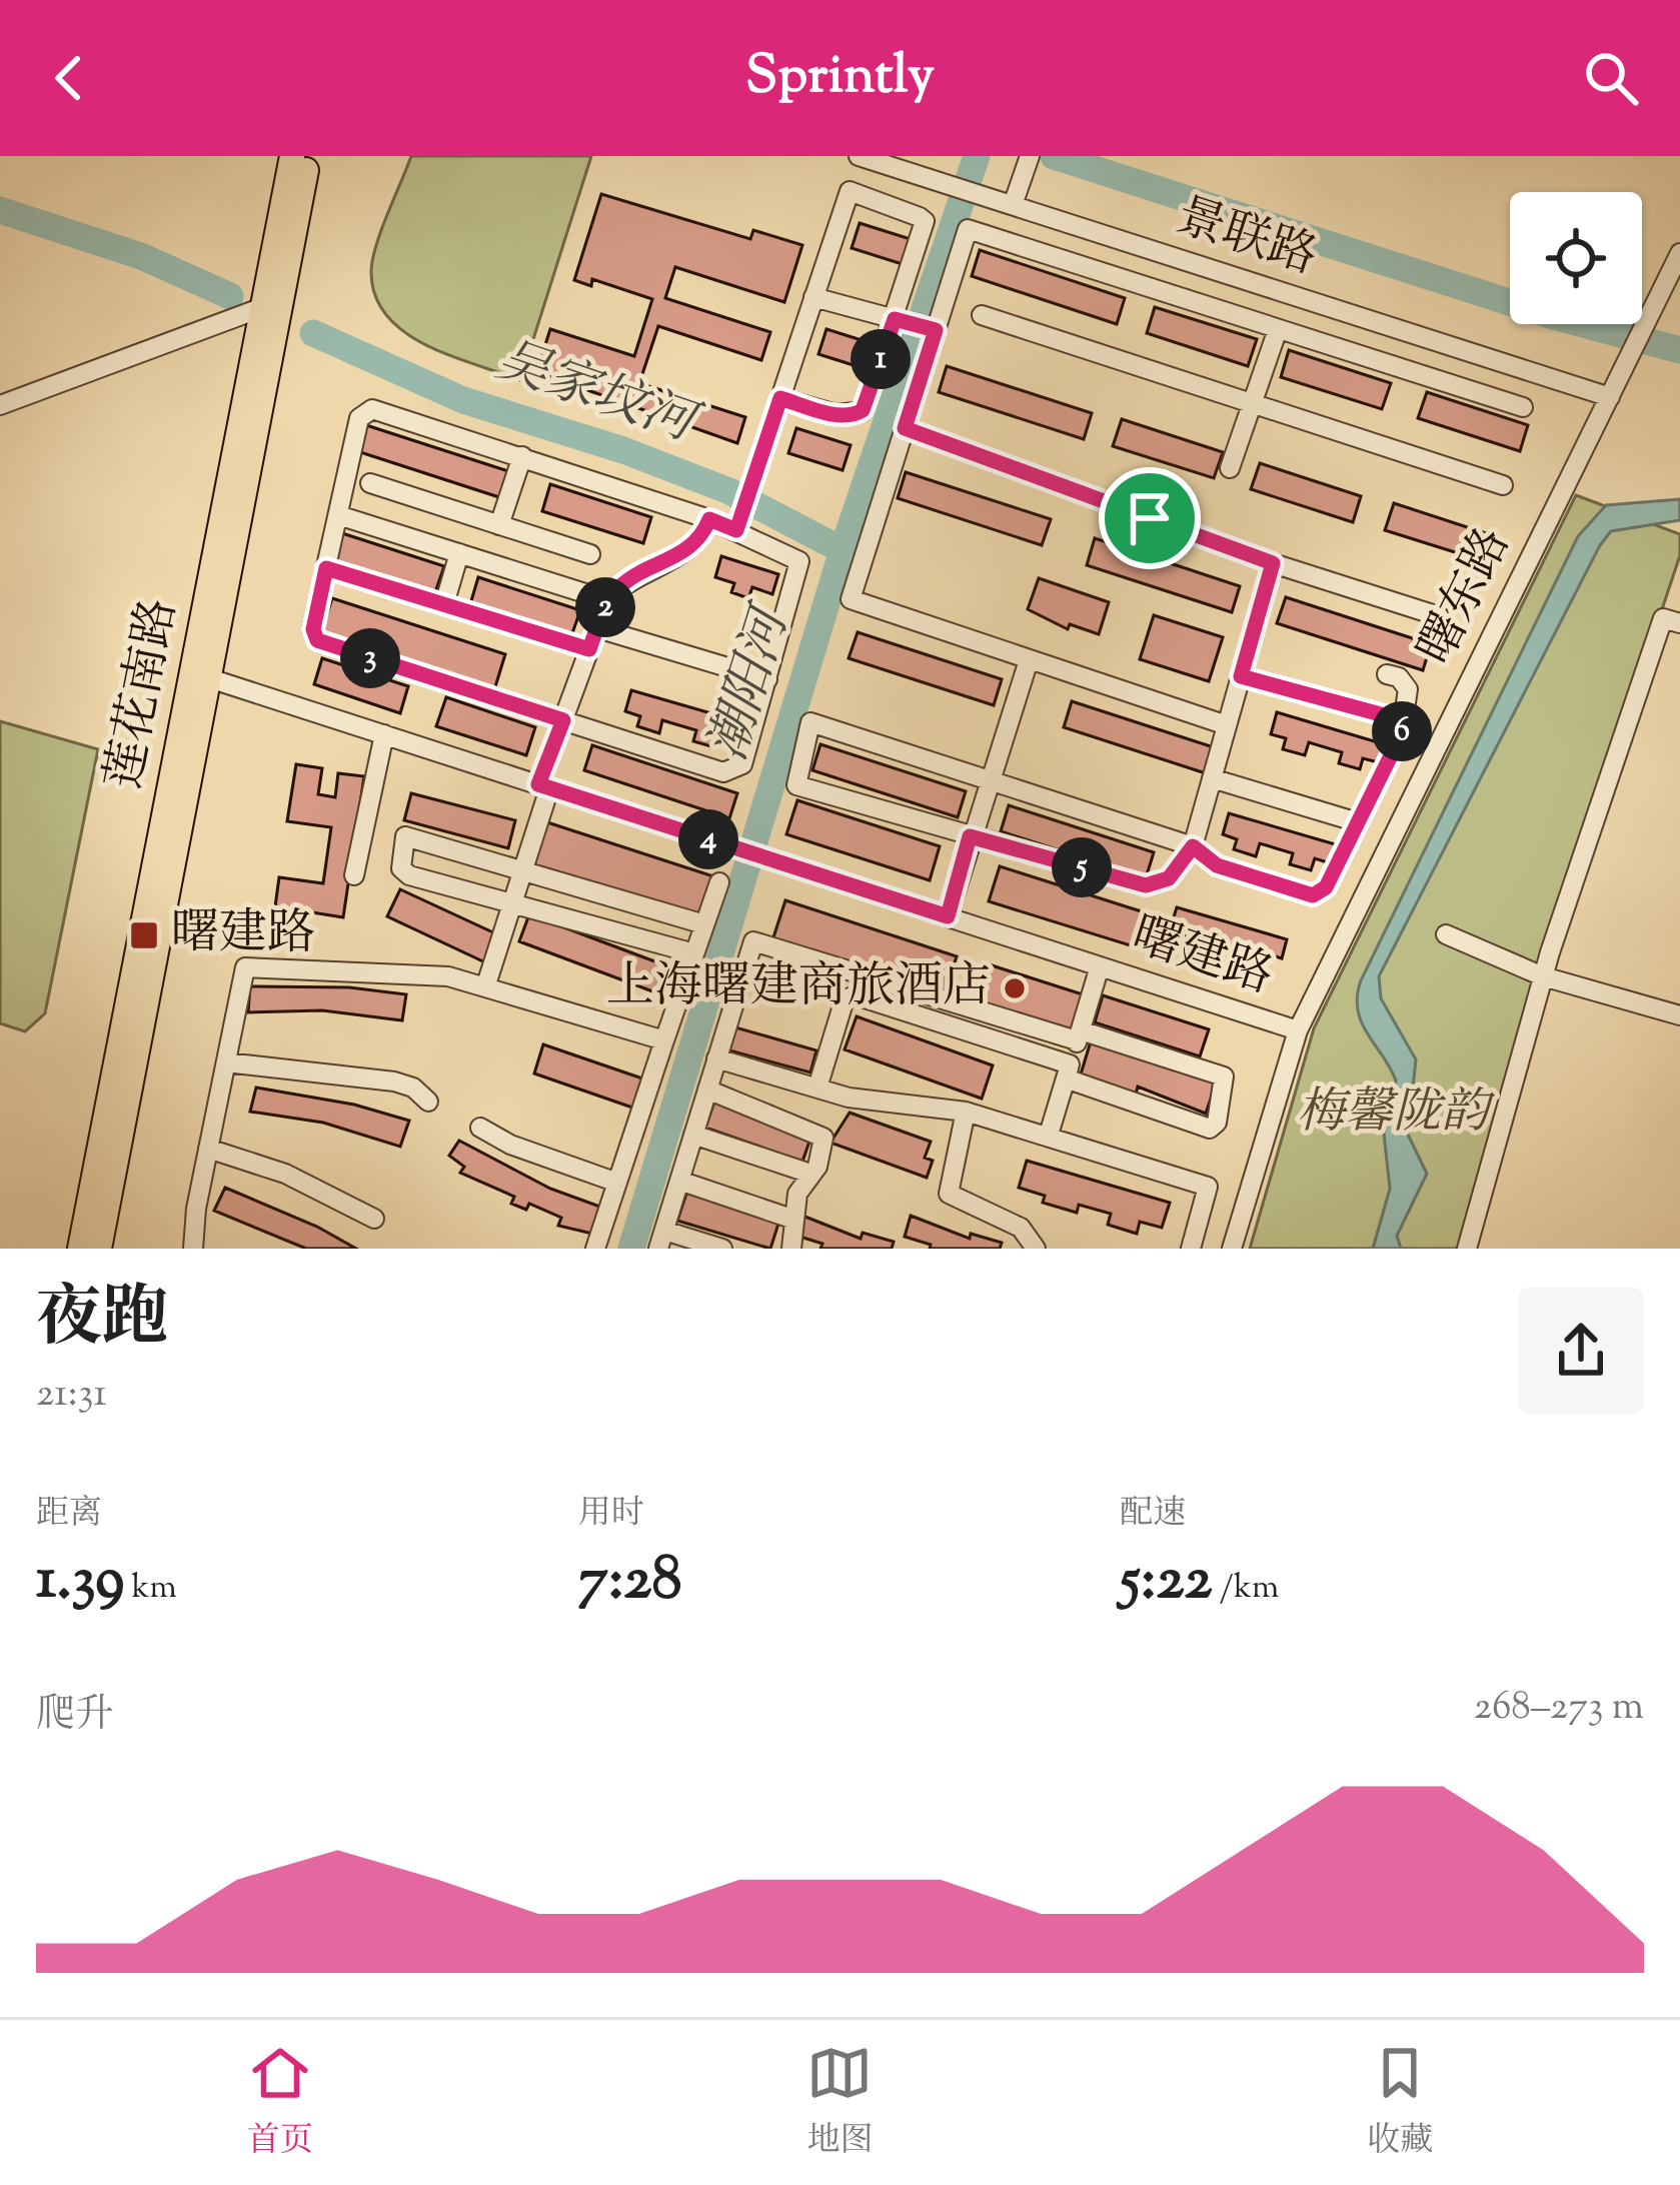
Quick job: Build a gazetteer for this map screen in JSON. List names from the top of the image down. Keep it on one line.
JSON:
{"streets":{"main road":["莲花南路"],"street":["景联路","曙东路","曙建路"]},"crossings":[["景联路","曙东路"],["曙东路","曙建路"],["莲花南路","曙建路"]],"water":["吴家坟河","潮阳河"],"parks":["梅馨陇韵"],"places":{"transit":["曙建路"],"other":["上海曙建商旅酒店"]},"page":{"header":"Sprintly","pins":["1","2","3","6","4","5"],"heading":["夜跑","21:31"],"stats":[["距离","1.39 km"],["用时","7:28"],["配速","5:22 /km"]],"chart":["爬升","268–273 m"],"tabs":["首页","地图","收藏"]}}
